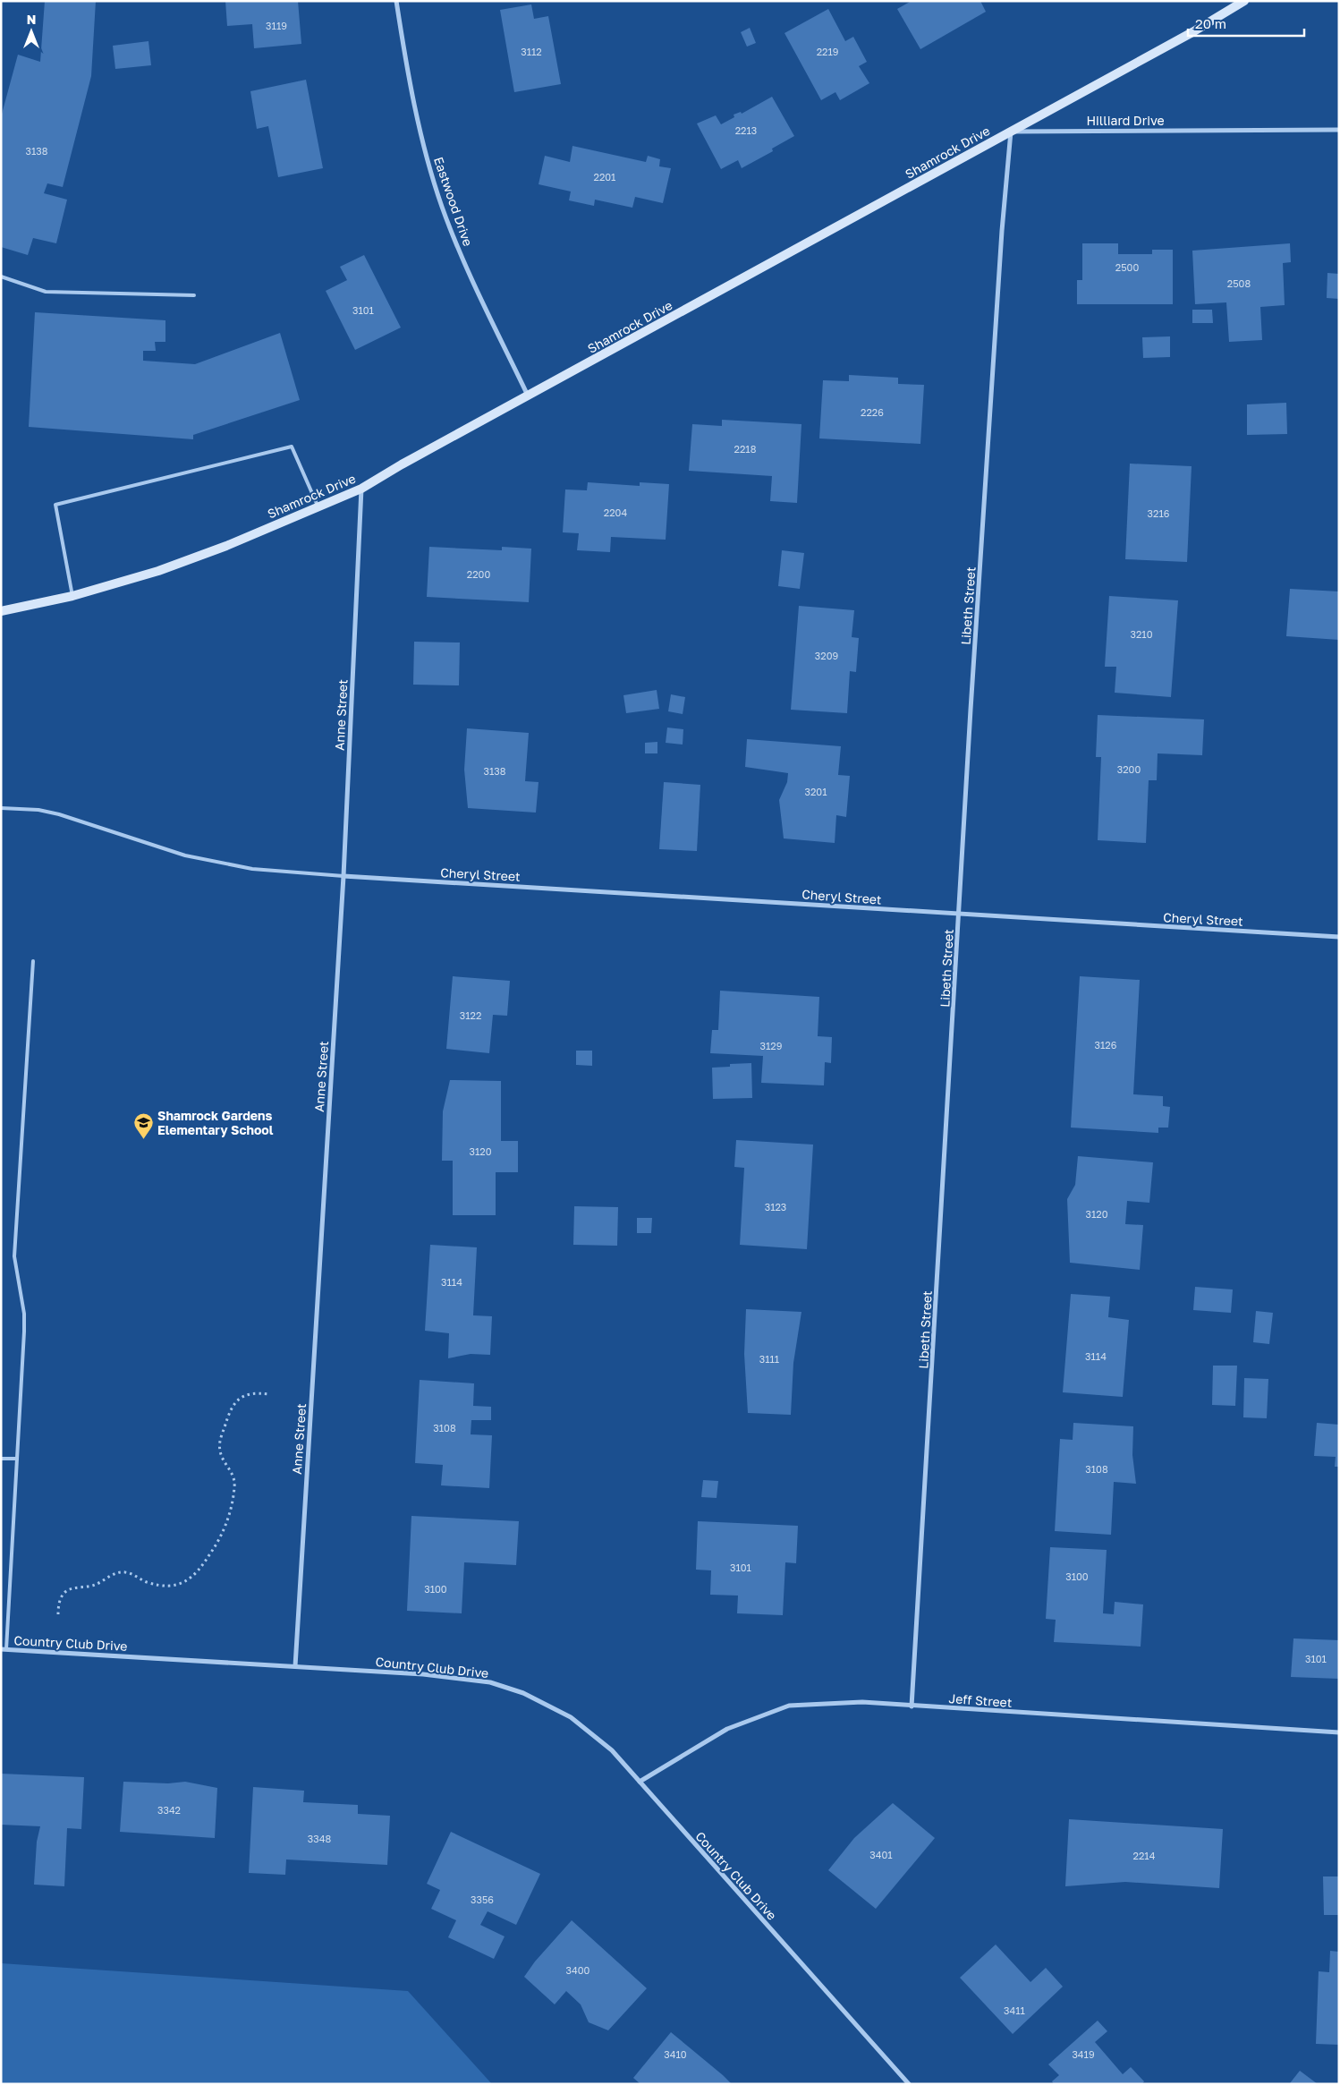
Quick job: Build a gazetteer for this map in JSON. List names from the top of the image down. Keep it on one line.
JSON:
{"streets":{"street":["Hilliard Drive","Shamrock Drive","Eastwood Drive","Libeth Street","Anne Street","Cheryl Street","Country Club Drive","Jeff Street"]},"crossings":[["Hilliard Drive","Shamrock Drive"],["Hilliard Drive","Libeth Street"],["Shamrock Drive","Eastwood Drive"],["Shamrock Drive","Libeth Street"],["Shamrock Drive","Anne Street"],["Libeth Street","Cheryl Street"],["Libeth Street","Jeff Street"],["Anne Street","Cheryl Street"],["Anne Street","Country Club Drive"],["Country Club Drive","Jeff Street"]],"places":{"school or university":["Shamrock Gardens Elementary School"]},"house_numbers":["3119","3112","2219","2213","3138","2201","2500","2508","3101","2226","2218","2204","3216","2200","3210","3209","3200","3138","3201","3122","3126","3129","3120","3123","3120","3114","3114","3111","3108","3108","3101","3100","3100","3101","3342","3348","3401","2214","3356","3400","3411","3410","3419"],"scale_bar":"20 m","north":"top"}
